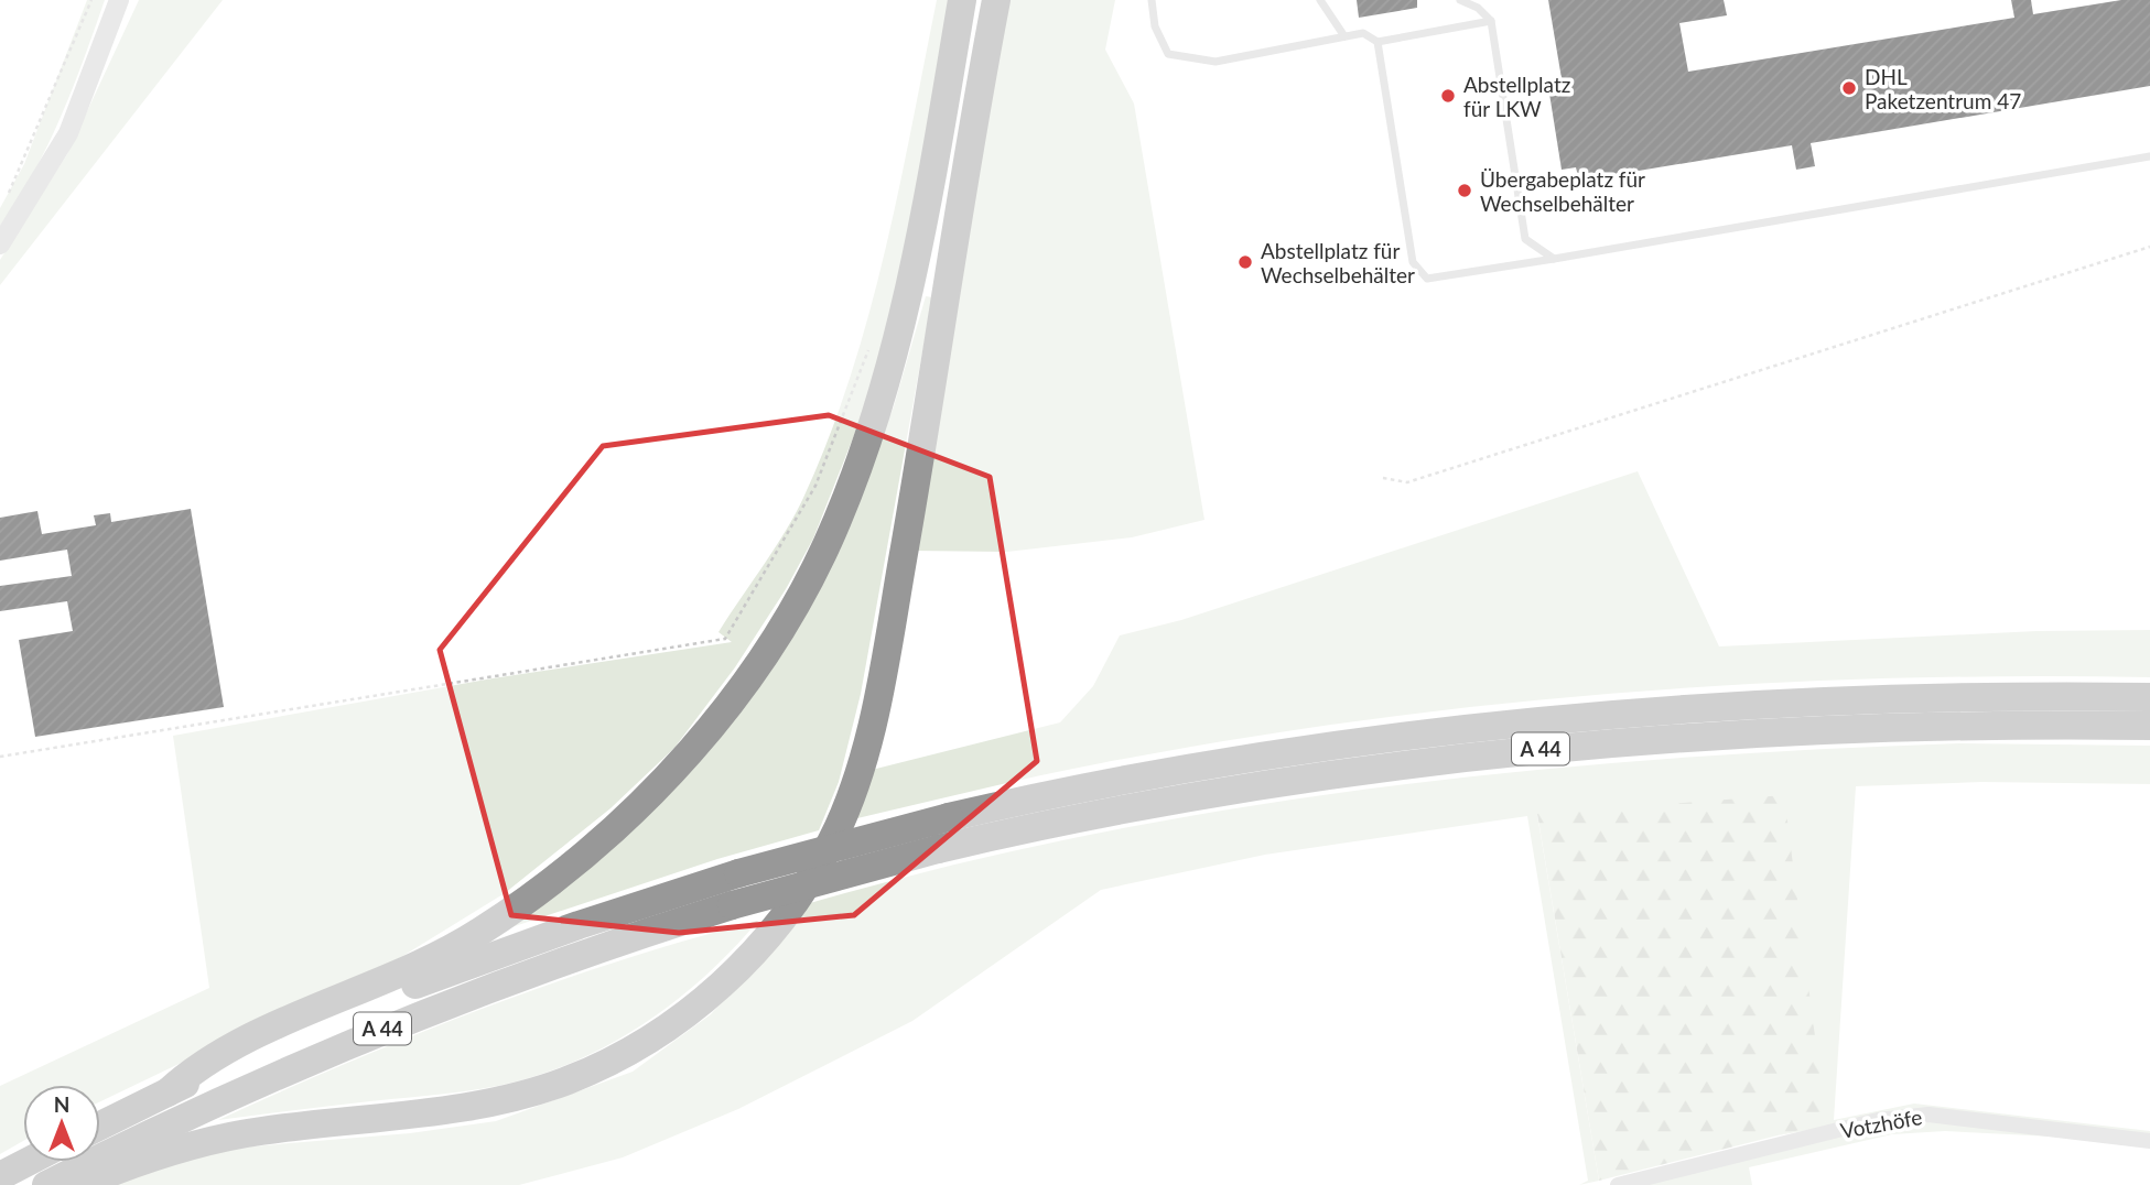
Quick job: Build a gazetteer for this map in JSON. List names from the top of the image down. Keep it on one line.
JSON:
{"streets":{"highway":["A 44"],"street":["Votzhöfe"]},"places":["DHL Paketzentrum 47","Abstellplatz für LKW","Übergabeplatz für Wechselbehälter","Abstellplatz für Wechselbehälter"],"north":"top"}
